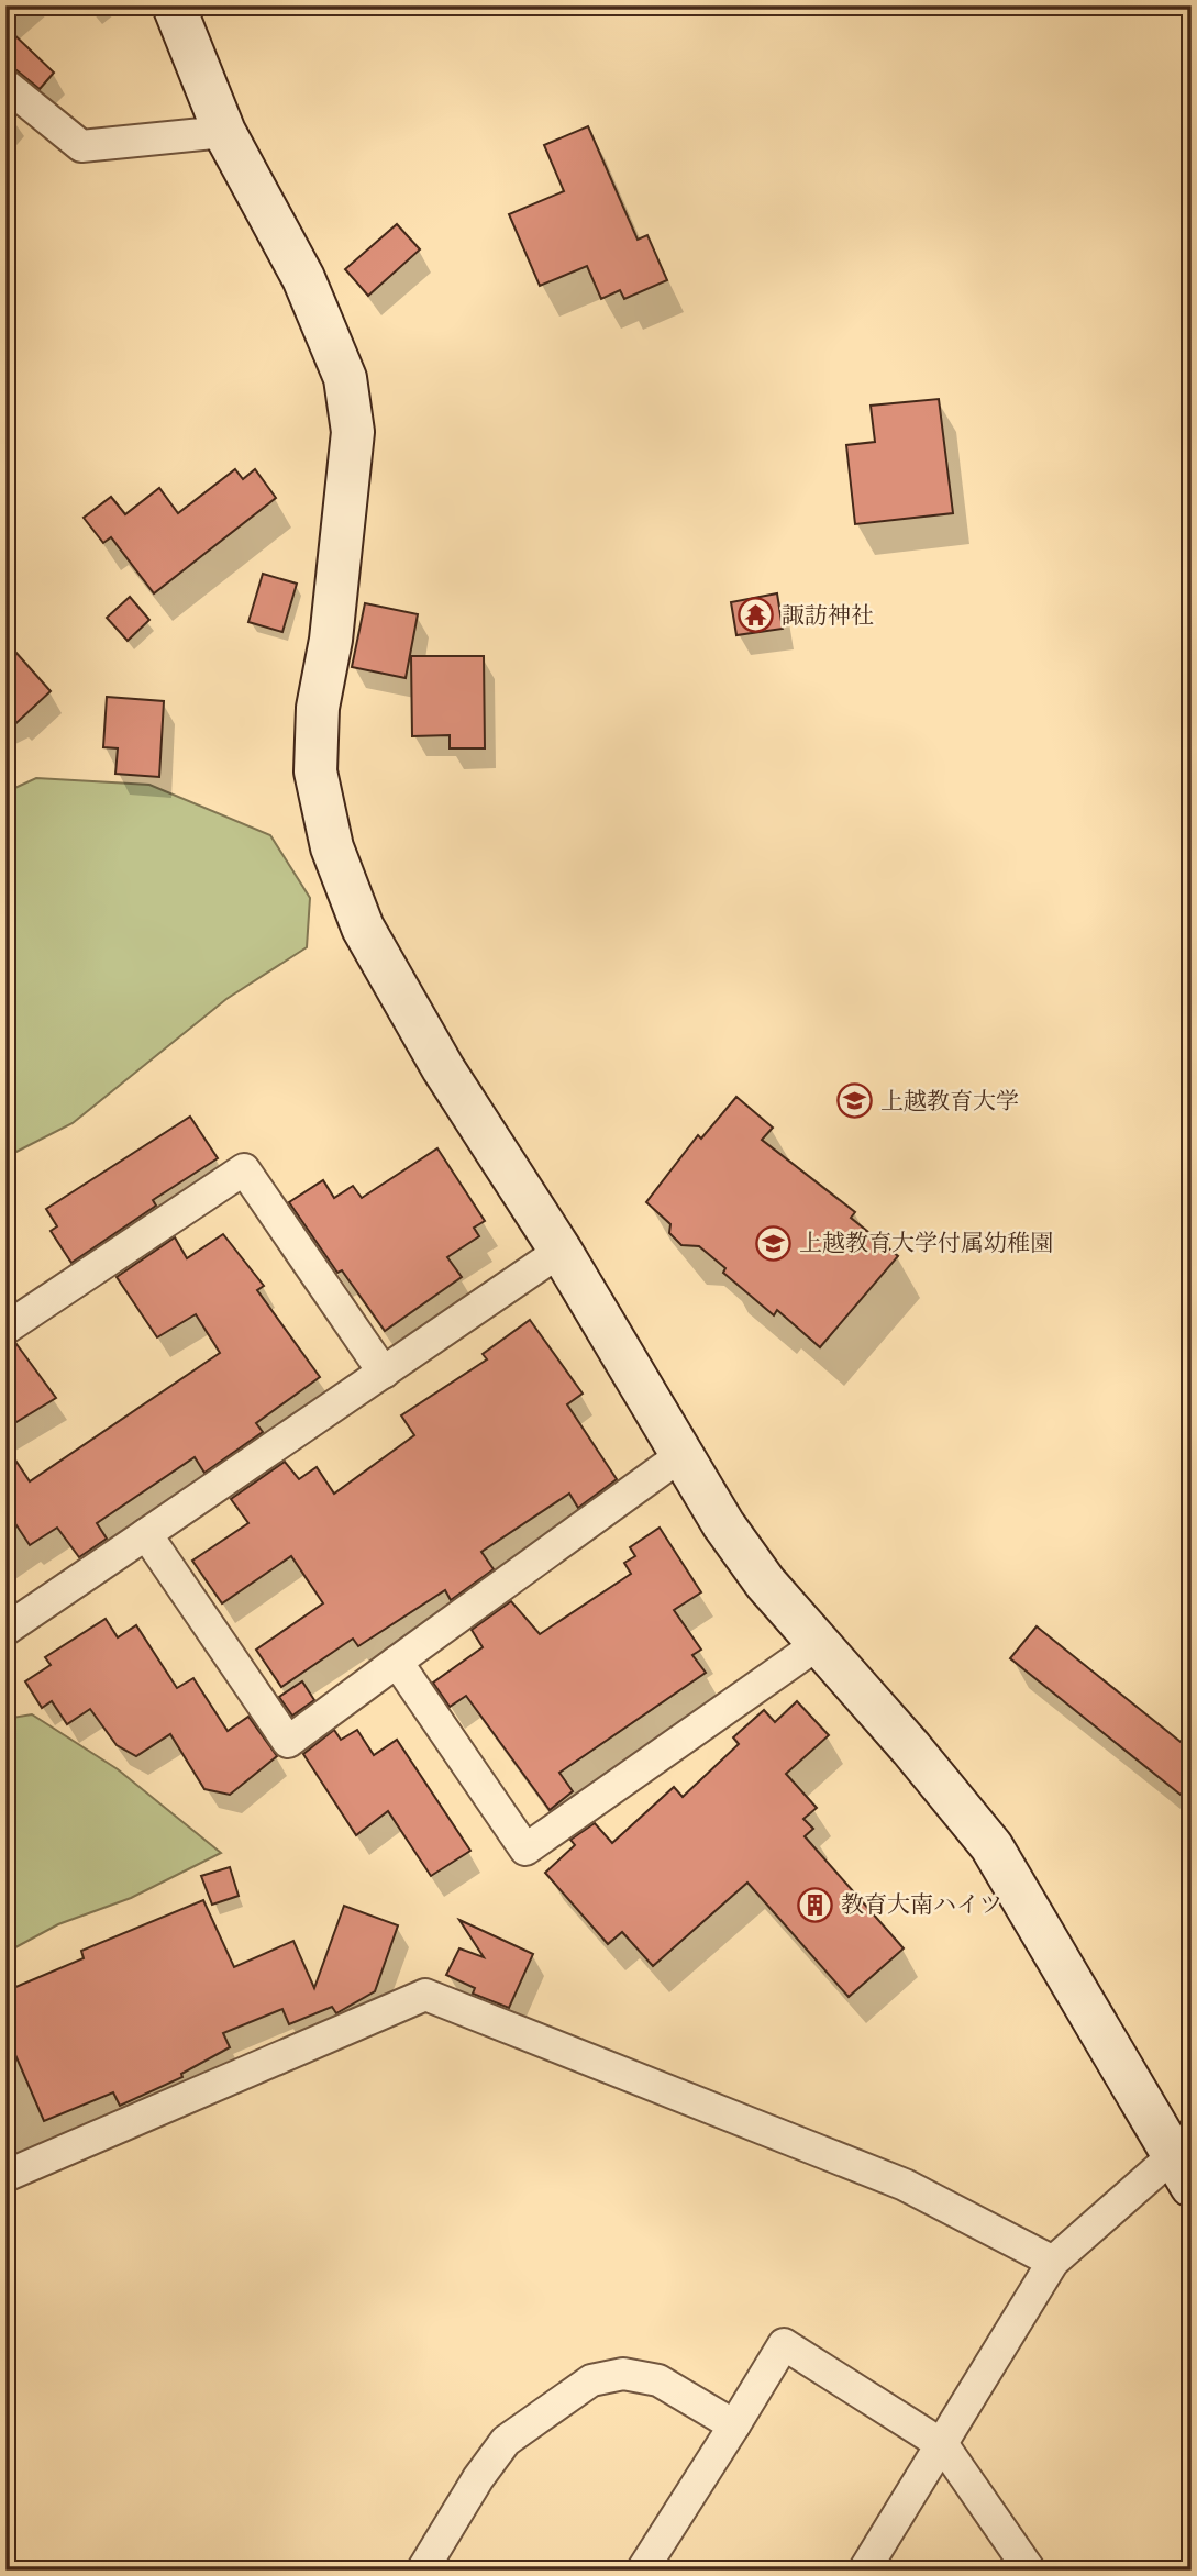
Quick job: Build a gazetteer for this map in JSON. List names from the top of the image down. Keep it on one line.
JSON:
{"places":{"temple":["諏訪神社"],"school or university":["上越教育大学","上越教育大学付属幼稚園"],"building":["教育大南ハイツ"]}}
